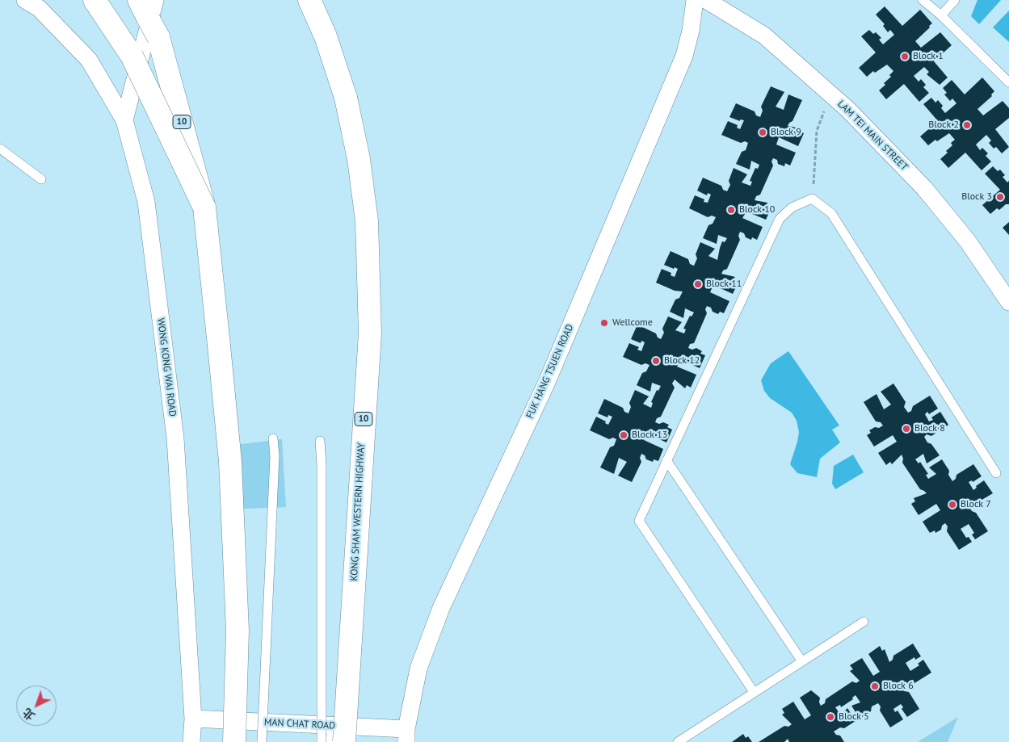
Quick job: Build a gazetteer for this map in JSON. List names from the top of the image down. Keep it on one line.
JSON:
{"streets":{"highway":["10","KONG SHAM WESTERN HIGHWAY"],"street":["LAM TEI MAIN STREET","WONG KONG WAI ROAD","FUK HANG TSUEN ROAD","MAN CHAT ROAD"]},"crossings":[["WONG KONG WAI ROAD","MAN CHAT ROAD"],["FUK HANG TSUEN ROAD","MAN CHAT ROAD"],["KONG SHAM WESTERN HIGHWAY","MAN CHAT ROAD"]],"places":["Block 1","Block 2","Block 9","Block 3","Block 10","Block 11","Wellcome","Block 12","Block 8","Block 13","Block 7","Block 6","Block 5"],"north":"bottom left"}
